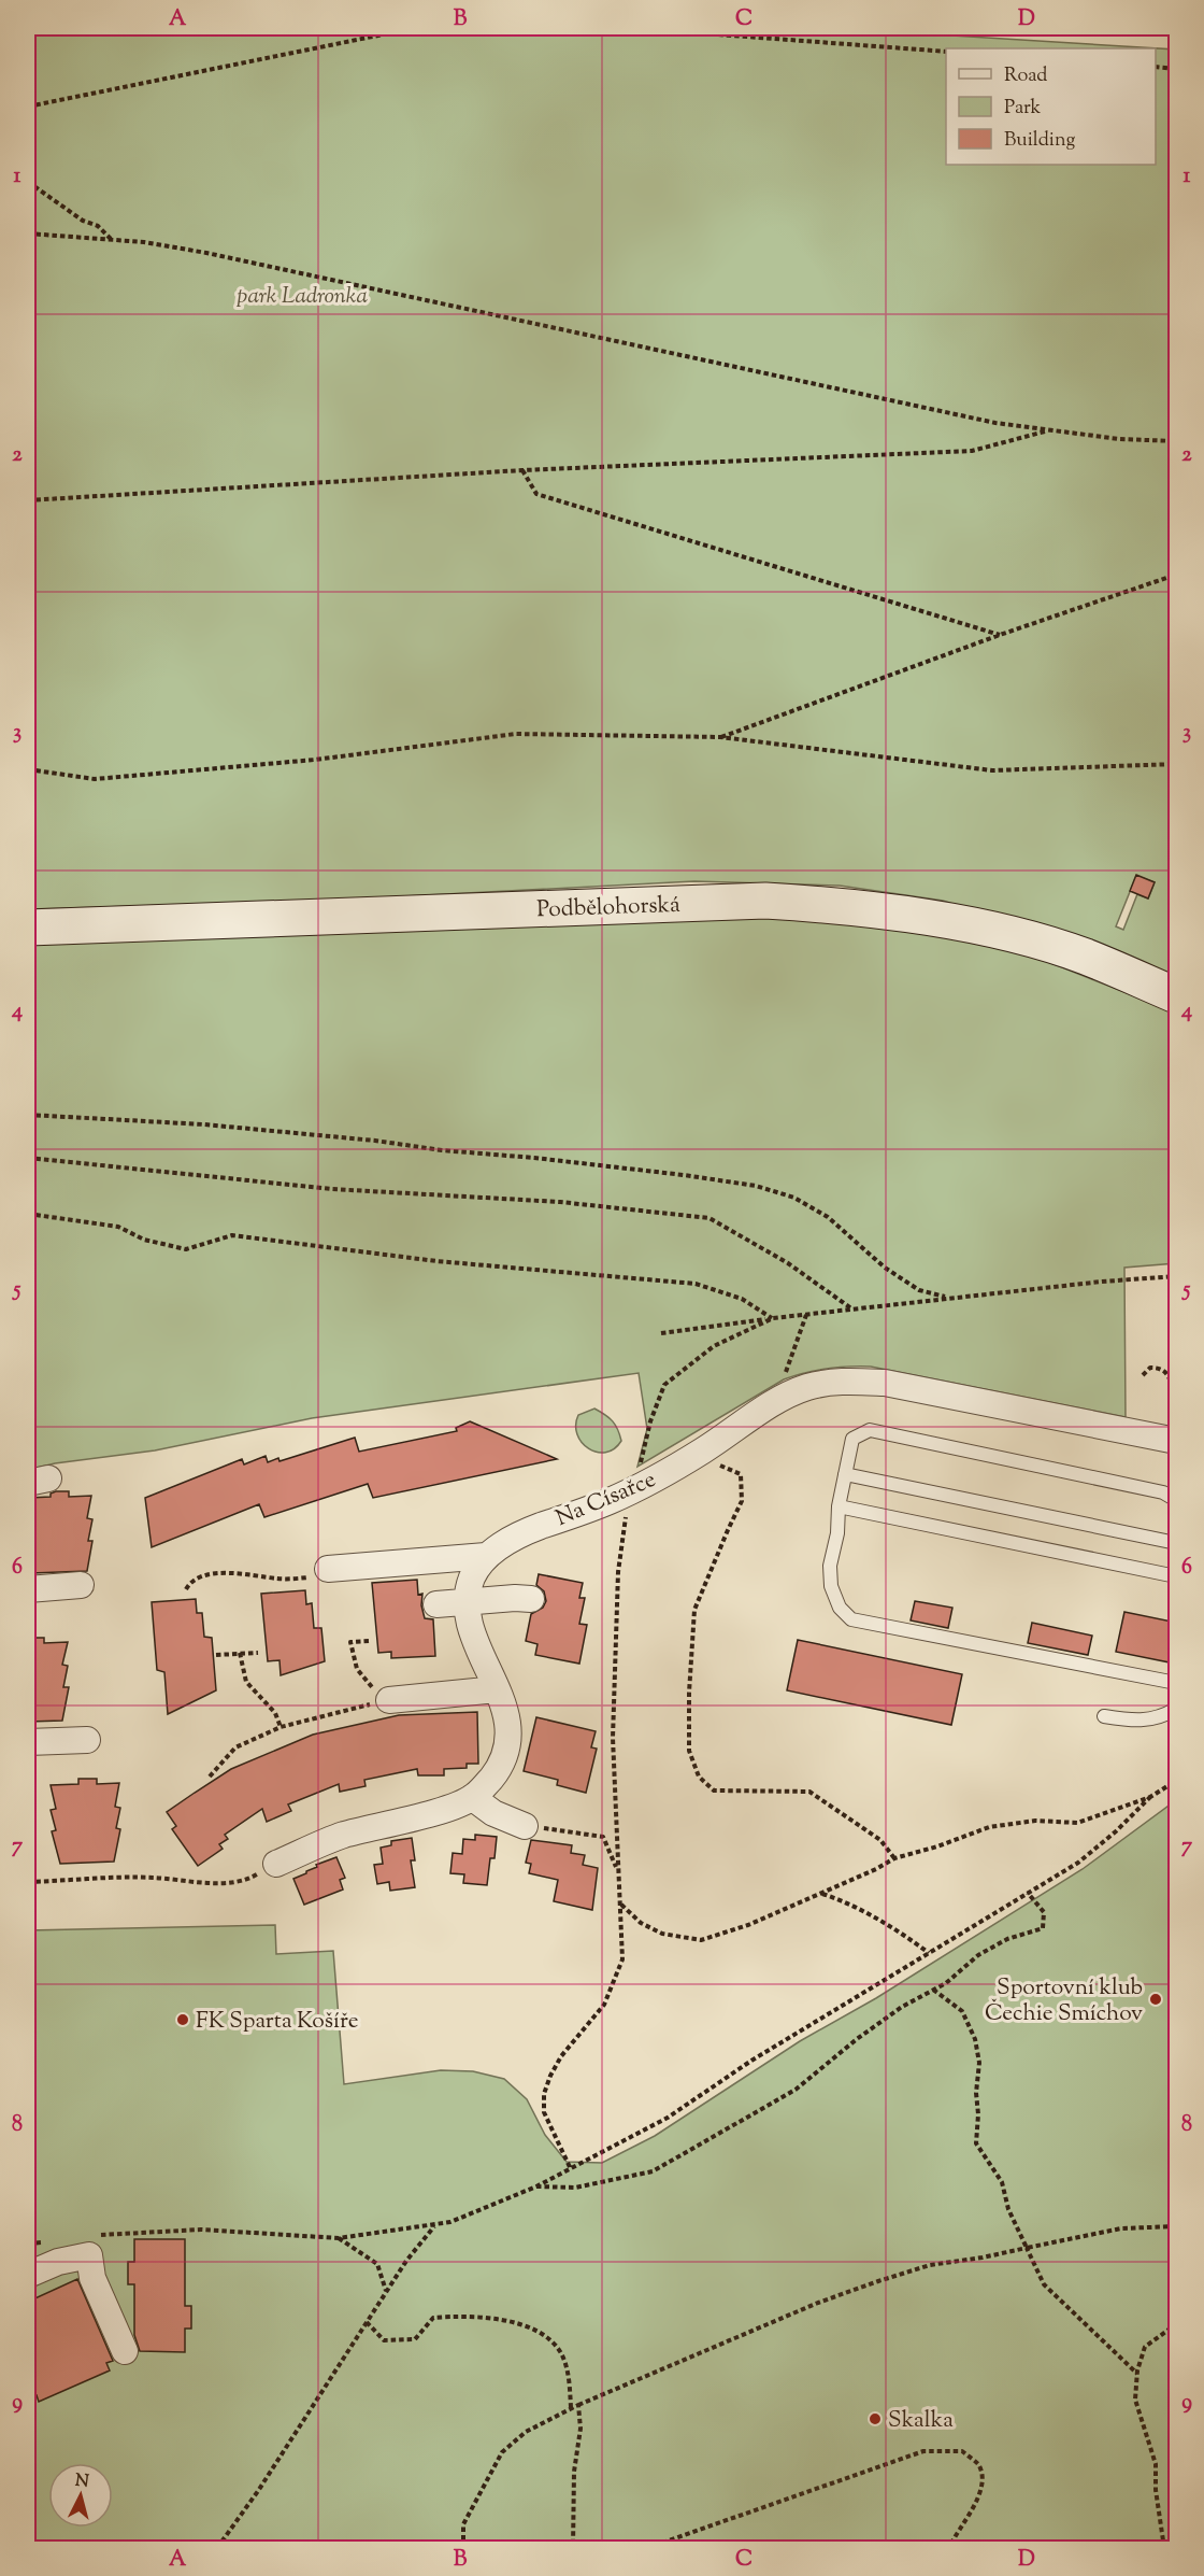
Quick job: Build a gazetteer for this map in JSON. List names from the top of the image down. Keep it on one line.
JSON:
{"streets":{"street":["Podbělohorská","Na Císařce"]},"parks":["park Ladronka"],"places":["Sportovní klub Čechie Smíchov","FK Sparta Košíře","Skalka"],"legend":["Road","Park","Building"],"north":"top","grid":{"columns":["A","B","C","D"],"rows":["1","2","3","4","5","6","7","8","9"]}}
